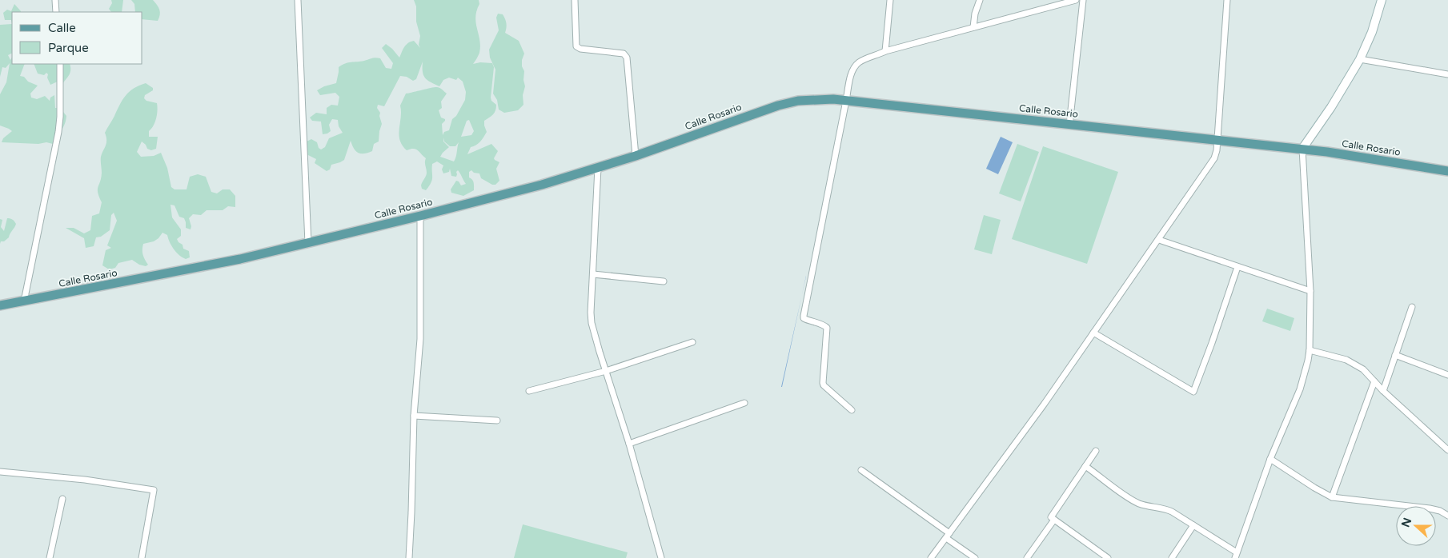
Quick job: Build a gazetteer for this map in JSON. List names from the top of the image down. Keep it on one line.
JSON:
{"streets":{"main road":["Calle Rosario"]},"legend":["Calle","Parque"],"north":"left"}
